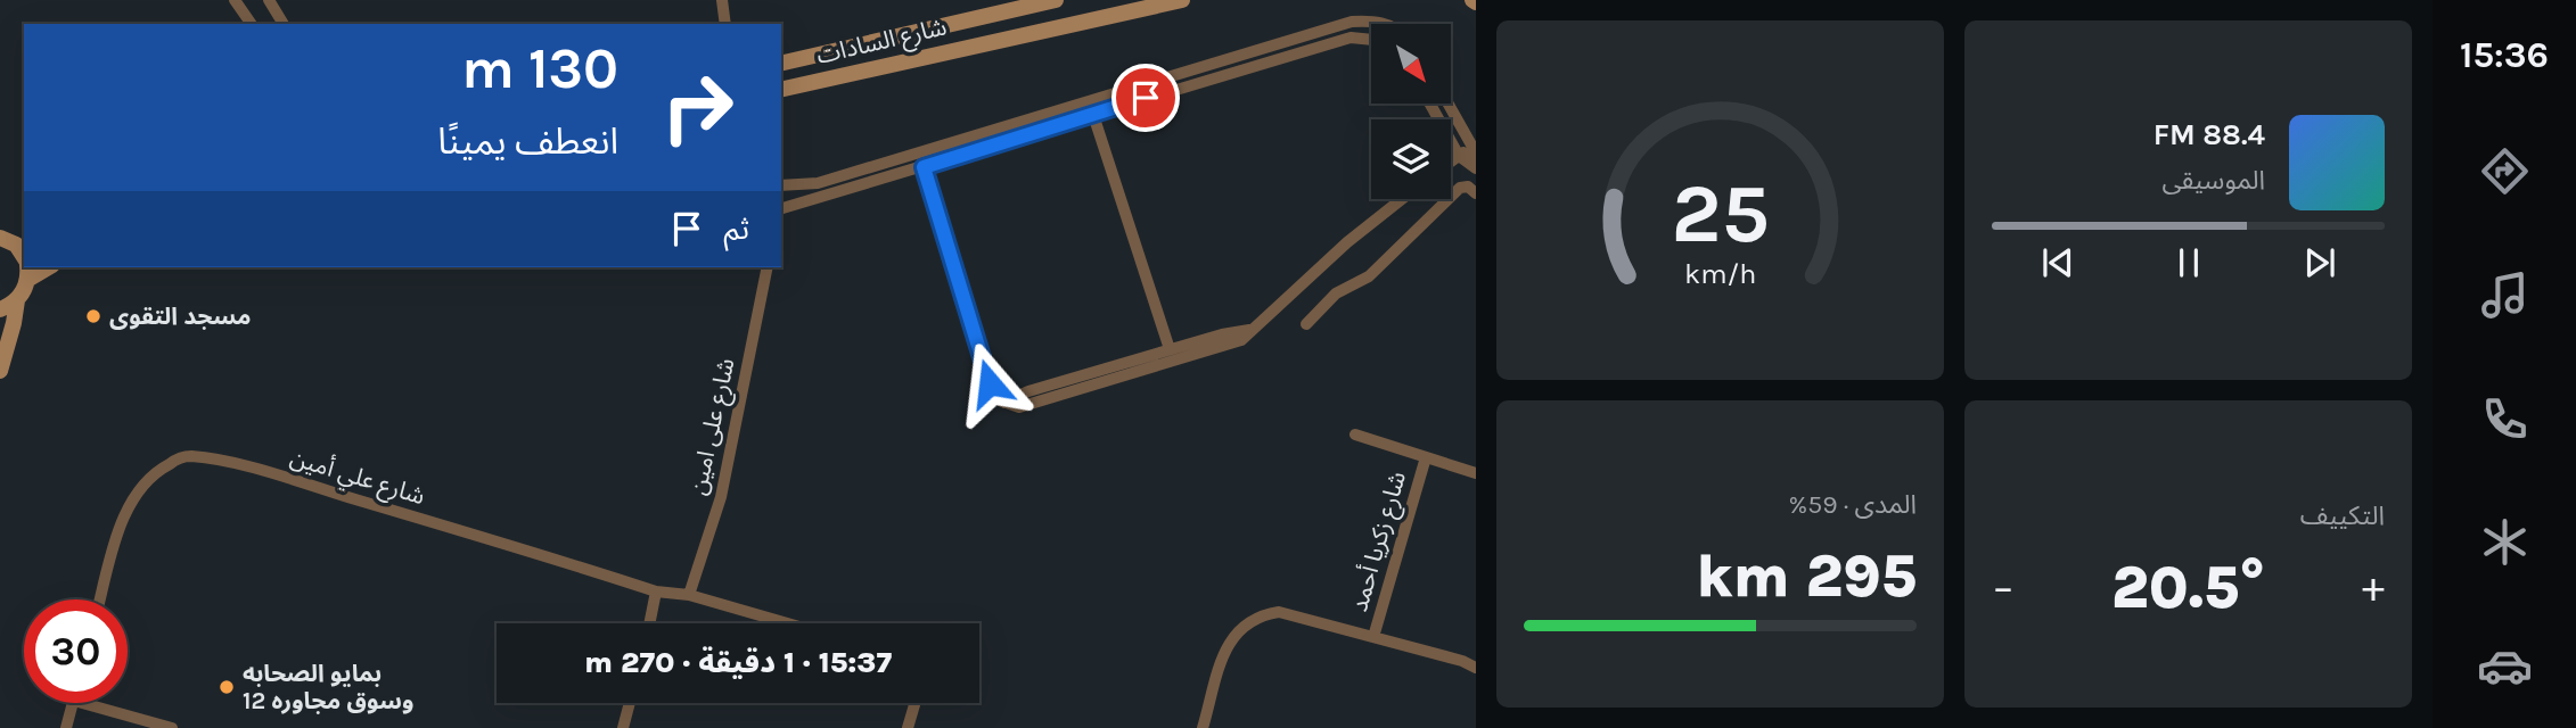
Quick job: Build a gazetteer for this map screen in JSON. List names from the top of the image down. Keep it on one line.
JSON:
{"streets":{"main road":["شارع السادات"],"street":["شارع على امين","شارع علي أمين","شارع زكريا أحمد"]},"crossings":[["شارع على امين","شارع علي أمين"]],"places":["مسجد التقوى","بمايو الصحابه وسوق مجاوره 12"],"north":"bottom right","page":{"tabs":"15:36","turn":["130 m","انعطف يمينًا"],"song":["88.4 FM","الموسيقى"],"then":"ثم","tile":["التكييف",["المدى · 59%","295 km"]],"heat":["−","20.5°","+"],"limit":"30","trip":"15:37 · 1 دقيقة · 270 m","gauge":["25","km/h"]}}
